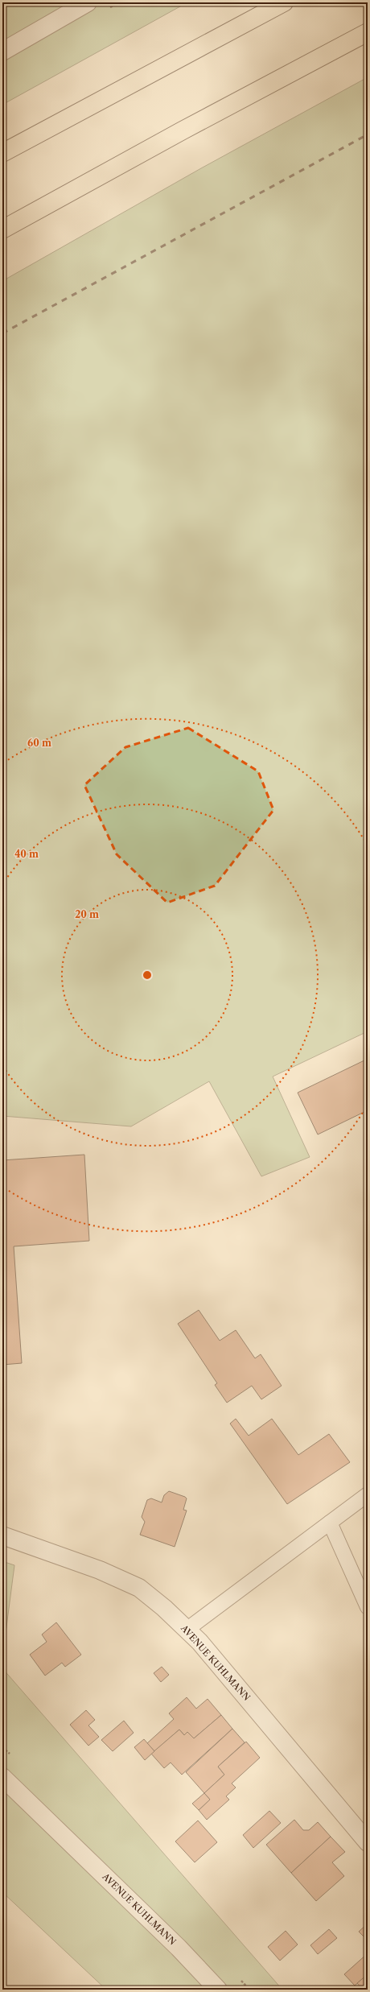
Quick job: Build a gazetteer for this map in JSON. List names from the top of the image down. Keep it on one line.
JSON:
{"streets":{"street":["AVENUE KUHLMANN"]},"rings":["60 m","40 m","20 m"]}
